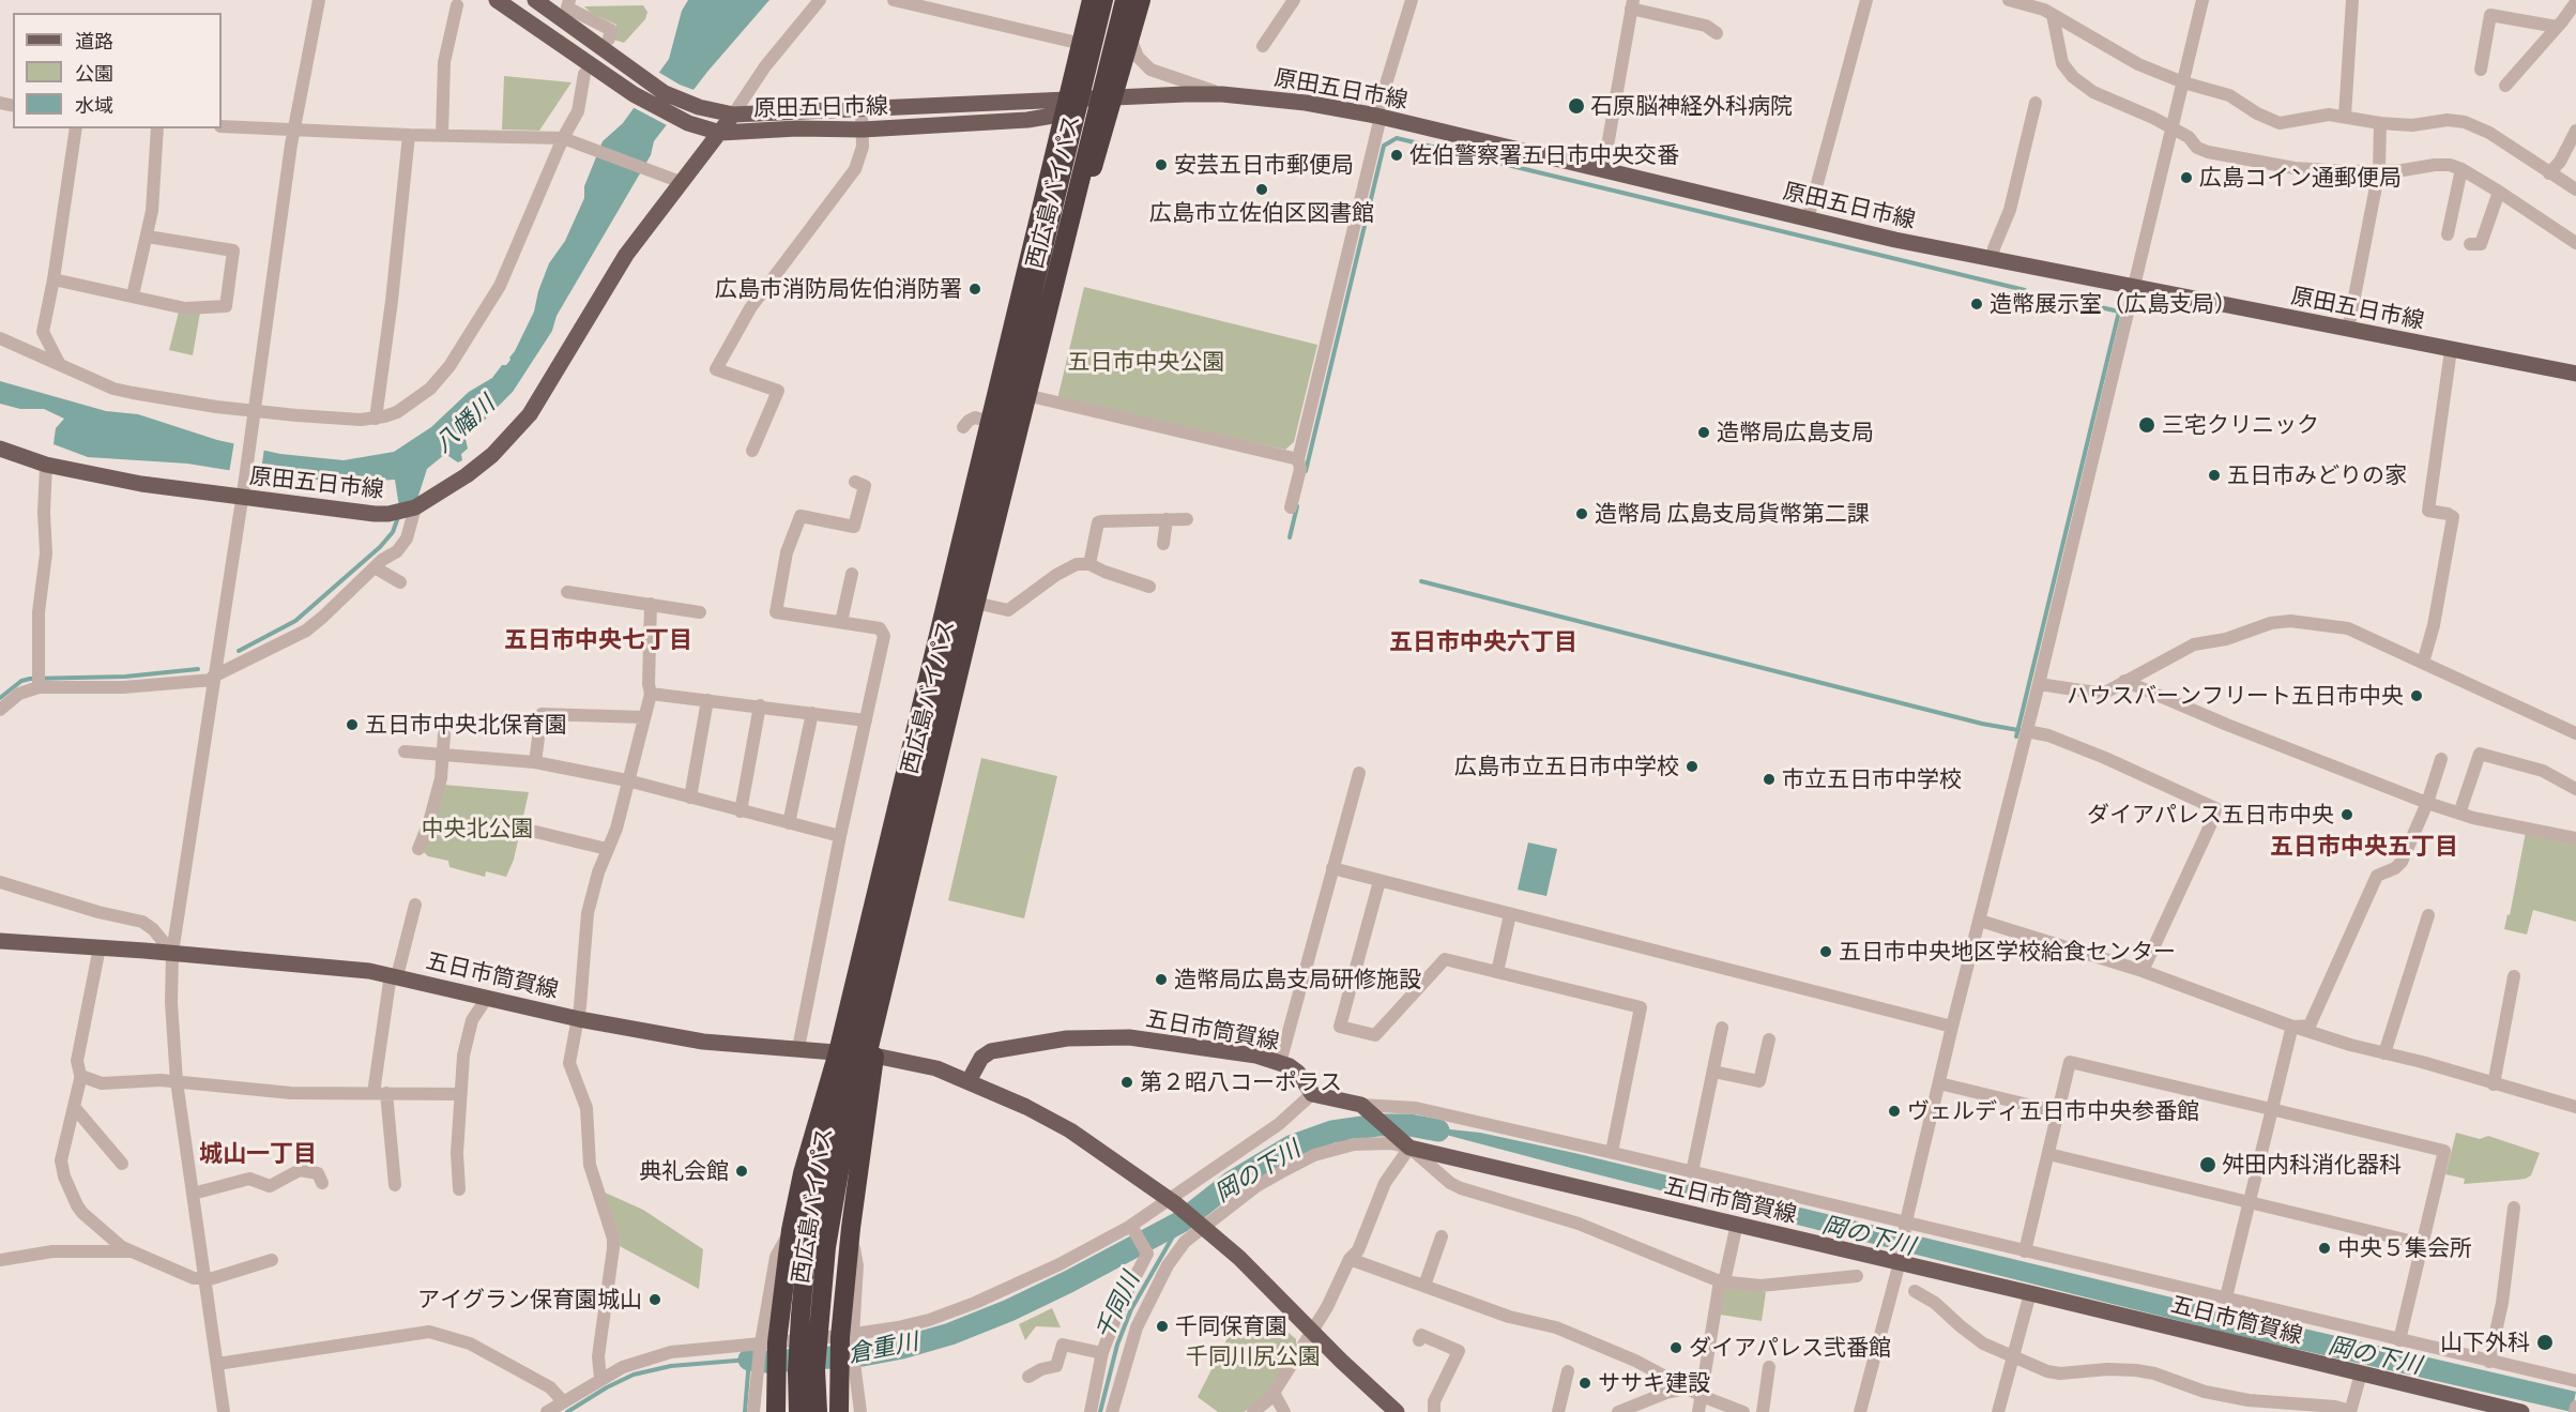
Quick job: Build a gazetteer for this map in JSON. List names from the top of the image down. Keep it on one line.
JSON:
{"streets":{"highway":["西広島バイパス"],"main road":["原田五日市線","五日市筒賀線"]},"crossings":[["原田五日市線","西広島バイパス"],["西広島バイパス","五日市筒賀線"]],"districts":["五日市中央七丁目","五日市中央六丁目","五日市中央五丁目","城山一丁目"],"water":["八幡川","岡の下川","千同川","倉重川"],"parks":["五日市中央公園","中央北公園","千同川尻公園"],"places":["石原脳神経外科病院","佐伯警察署五日市中央交番","安芸五日市郵便局","広島コイン通郵便局","広島市立佐伯区図書館","広島市消防局佐伯消防署","造幣展示室（広島支局）","三宅クリニック","造幣局広島支局","五日市みどりの家","造幣局 広島支局貨幣第二課","ハウスバーンフリート五日市中央","五日市中央北保育園","広島市立五日市中学校","市立五日市中学校","ダイアパレス五日市中央","五日市中央地区学校給食センター","造幣局広島支局研修施設","第２昭八コーポラス","ヴェルディ五日市中央参番館","舛田内科消化器科","典礼会館","中央５集会所","アイグラン保育園城山","千同保育園","山下外科","ダイアパレス弐番館","ササキ建設"],"legend":["道路","公園","水域"]}
